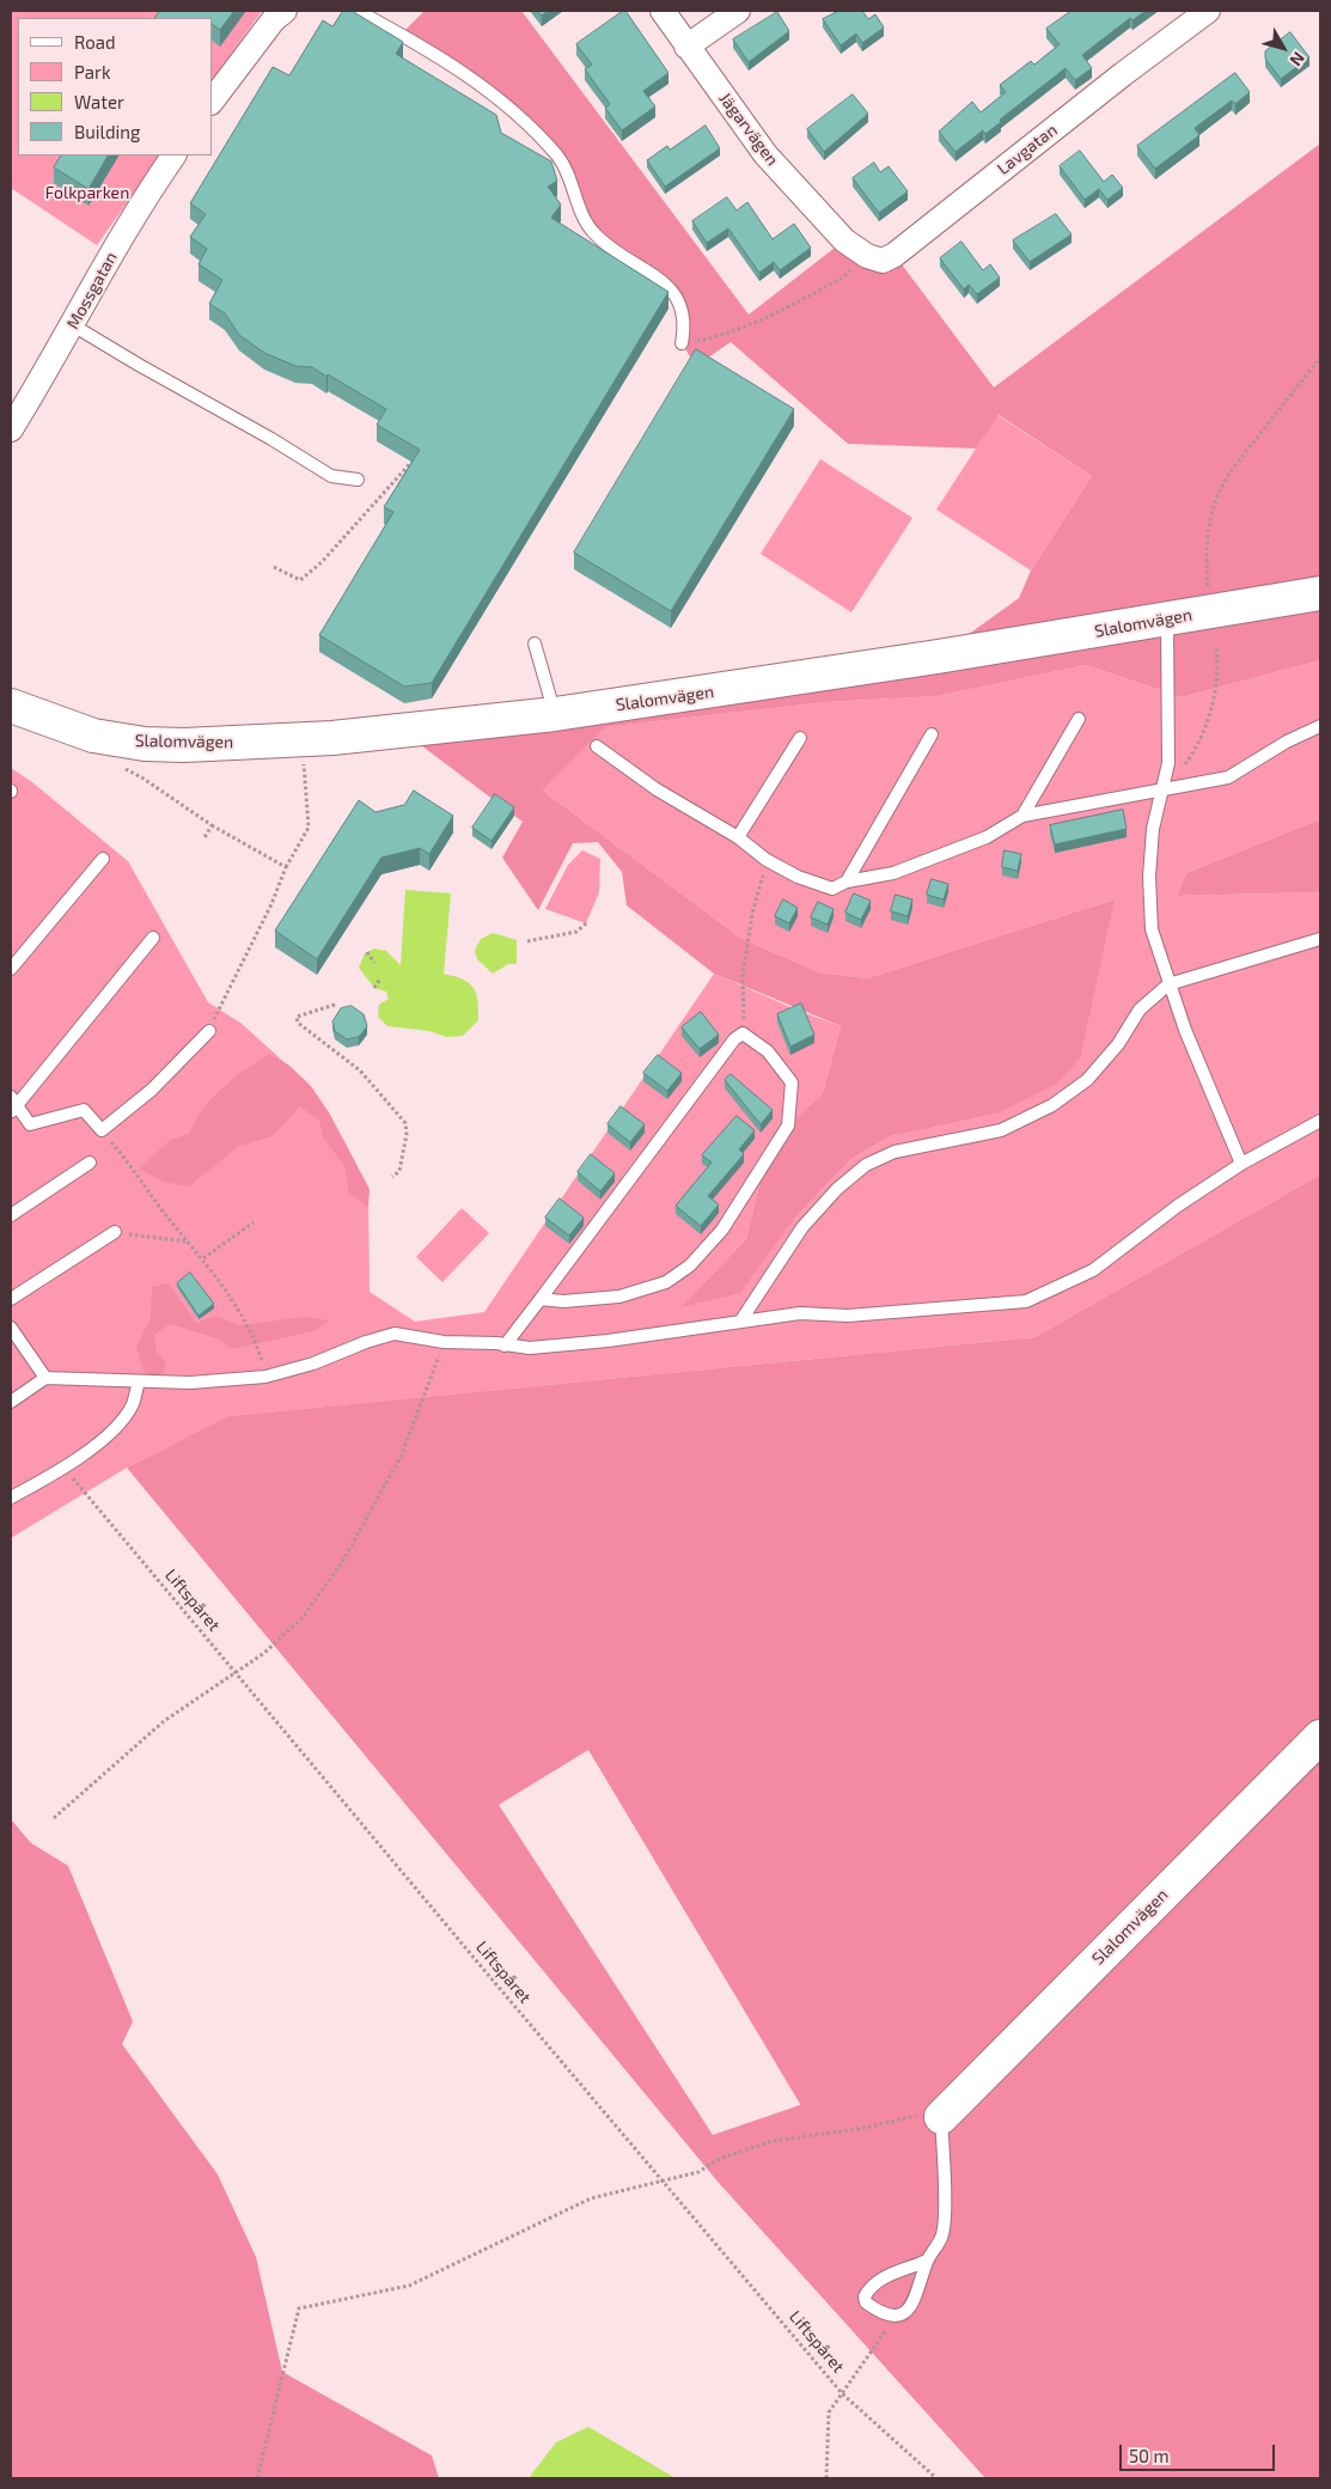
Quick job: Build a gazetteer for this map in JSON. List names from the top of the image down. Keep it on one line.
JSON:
{"streets":{"street":["Jägarvägen","Lavgatan","Mossgatan","Slalomvägen"],"path":["Liftspåret"]},"crossings":[["Jägarvägen","Lavgatan"]],"parks":["Folkparken"],"legend":["Road","Park","Water","Building"],"scale_bar":"50 m","north":"bottom right"}
